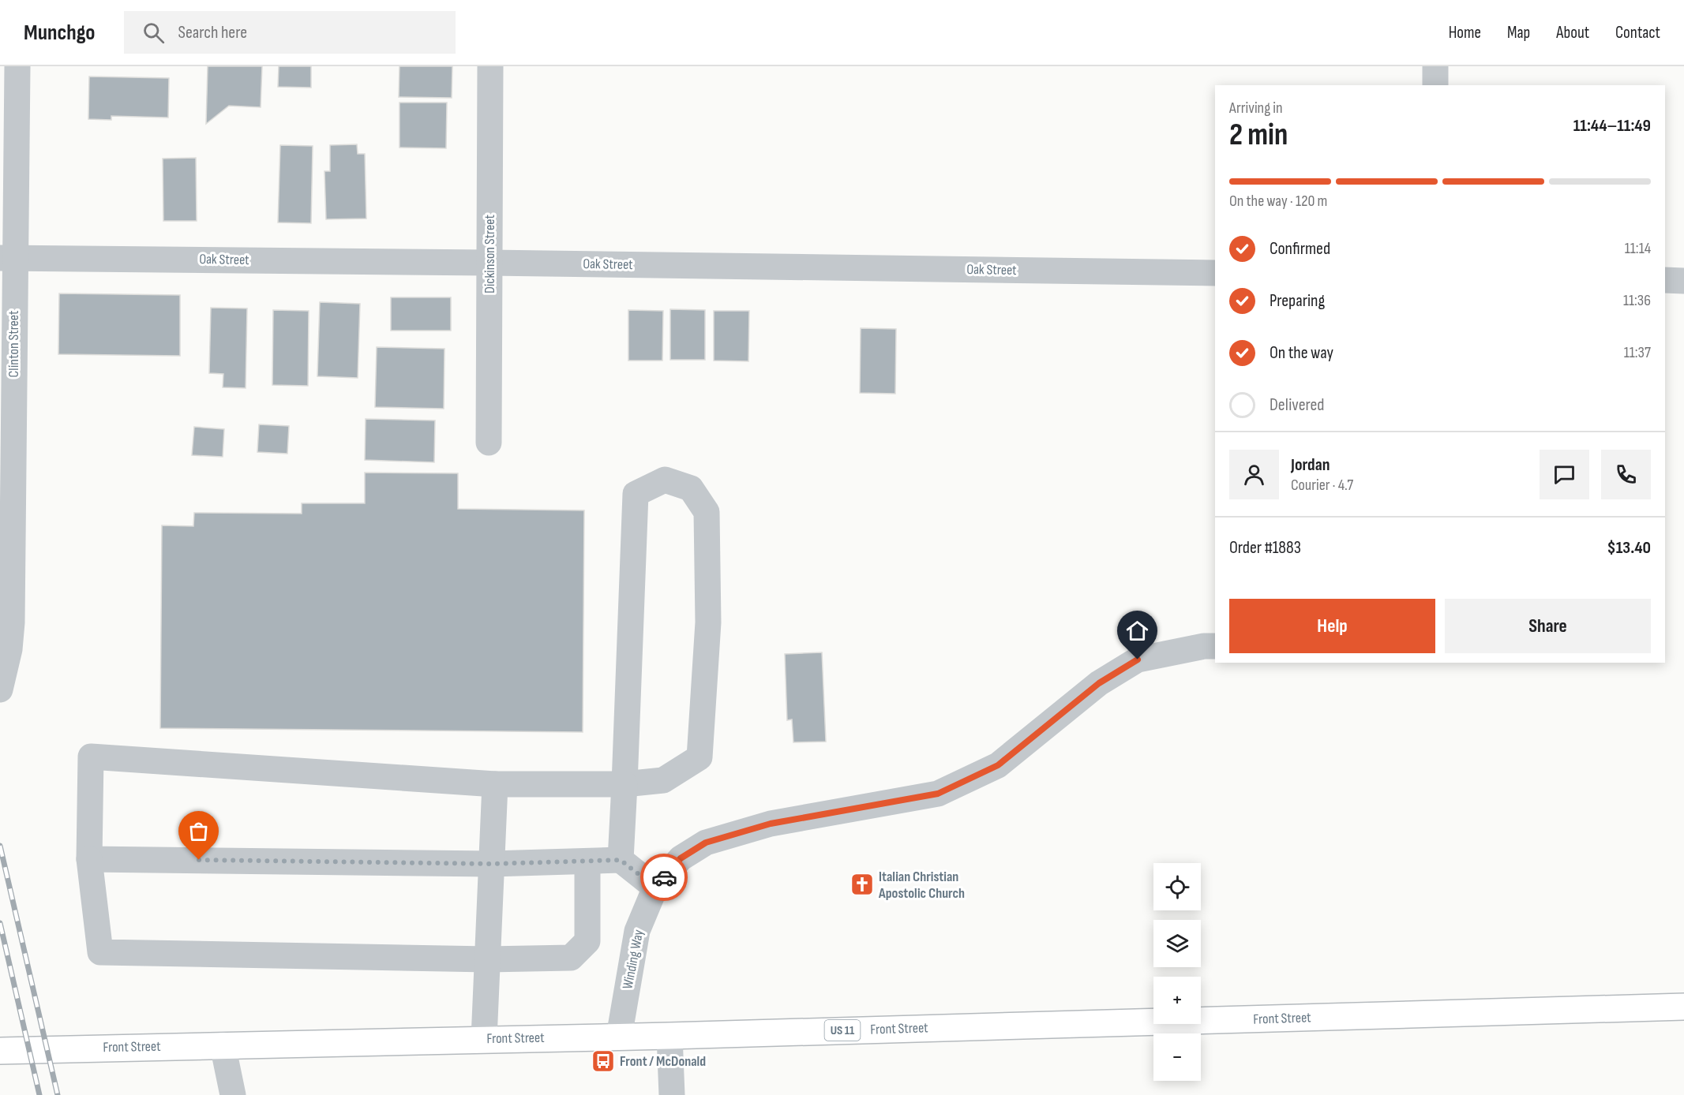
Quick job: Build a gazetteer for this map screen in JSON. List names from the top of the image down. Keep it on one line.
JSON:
{"streets":{"main road":["Front Street","US 11"],"street":["Dickinson Street","Oak Street","Clinton Street","Winding Way"]},"crossings":[["Dickinson Street","Oak Street"],["Oak Street","Clinton Street"],["Winding Way","Front Street"]],"places":{"church":["Italian Christian Apostolic Church"],"bus stop":["Front / McDonald"]},"page":{"header":"Munchgo","search":"Search here","nav":["Home","Map","About","Contact"],"heading":["2 min","Arriving in","11:44–11:49"],"panel":["Jordan","Courier · 4.7","Order #1883","$13.40"],"bar":"On the way · 120 m","list":[["Confirmed","11:14"],["Preparing","11:36"],["On the way","11:37"],"Delivered"],"buttons":["Help","Share"],"map_buttons":["+","−"]}}
